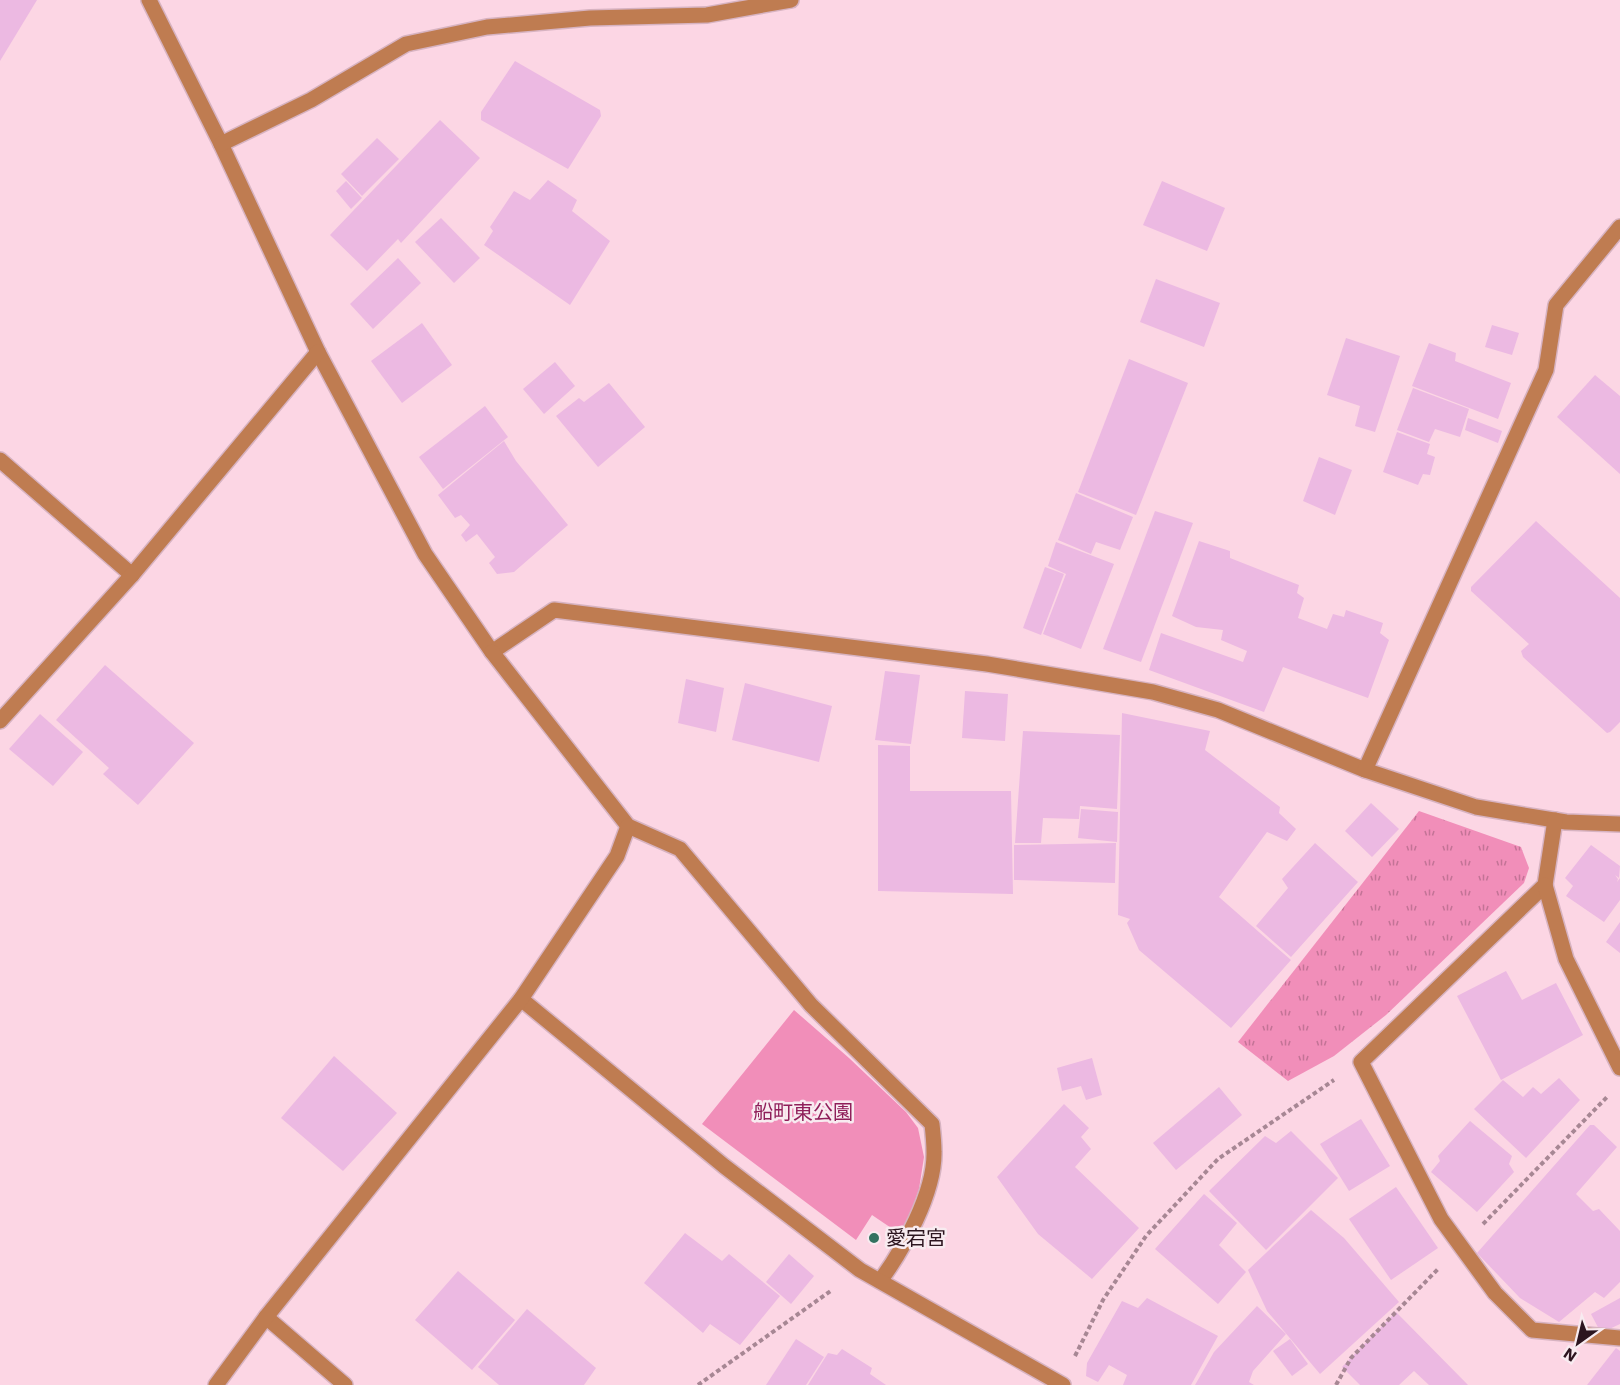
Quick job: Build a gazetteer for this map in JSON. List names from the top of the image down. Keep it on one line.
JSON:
{"parks":["船町東公園"],"places":["愛宕宮"],"north":"bottom left"}
